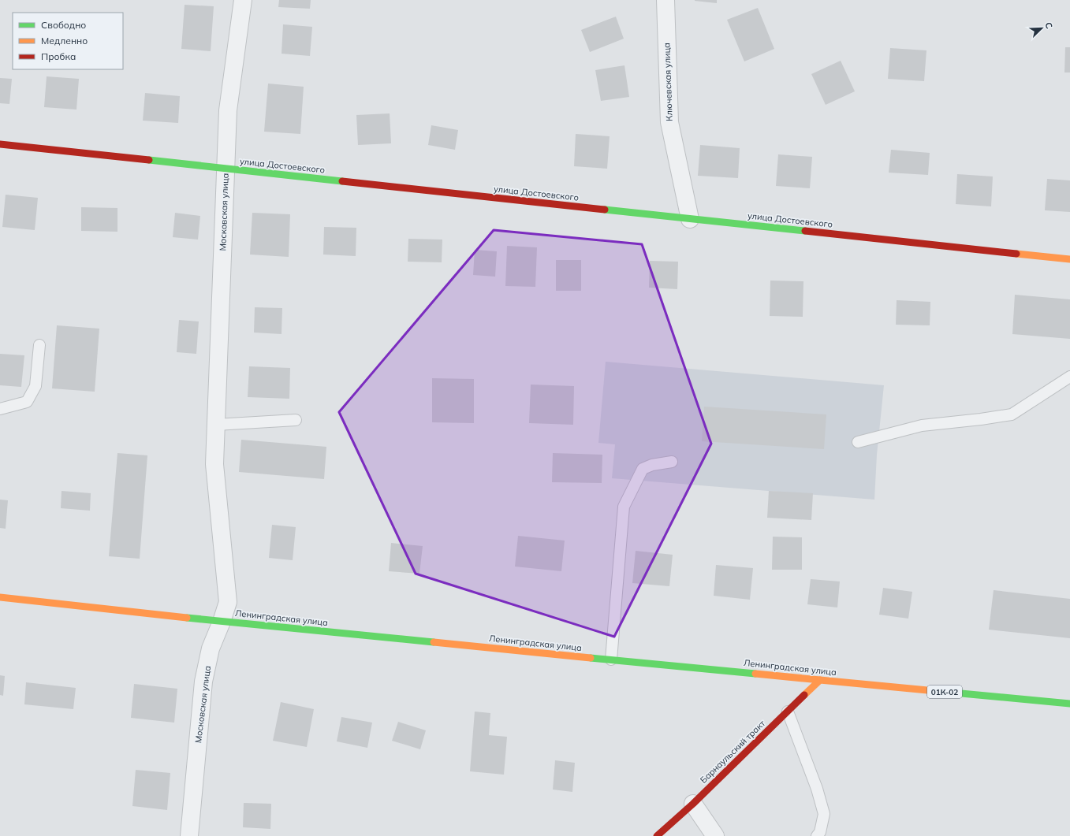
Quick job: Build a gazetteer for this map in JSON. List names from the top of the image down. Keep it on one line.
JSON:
{"streets":{"street":["Ключевская улица","улица Достоевского","Московская улица","Ленинградская улица","01К-02","Барнаульский тракт"]},"crossings":[["Ключевская улица","улица Достоевского"],["улица Достоевского","Московская улица"],["Московская улица","Ленинградская улица"],["Ленинградская улица","Барнаульский тракт"]],"legend":["Свободно","Медленно","Пробка"],"north":"top right"}
